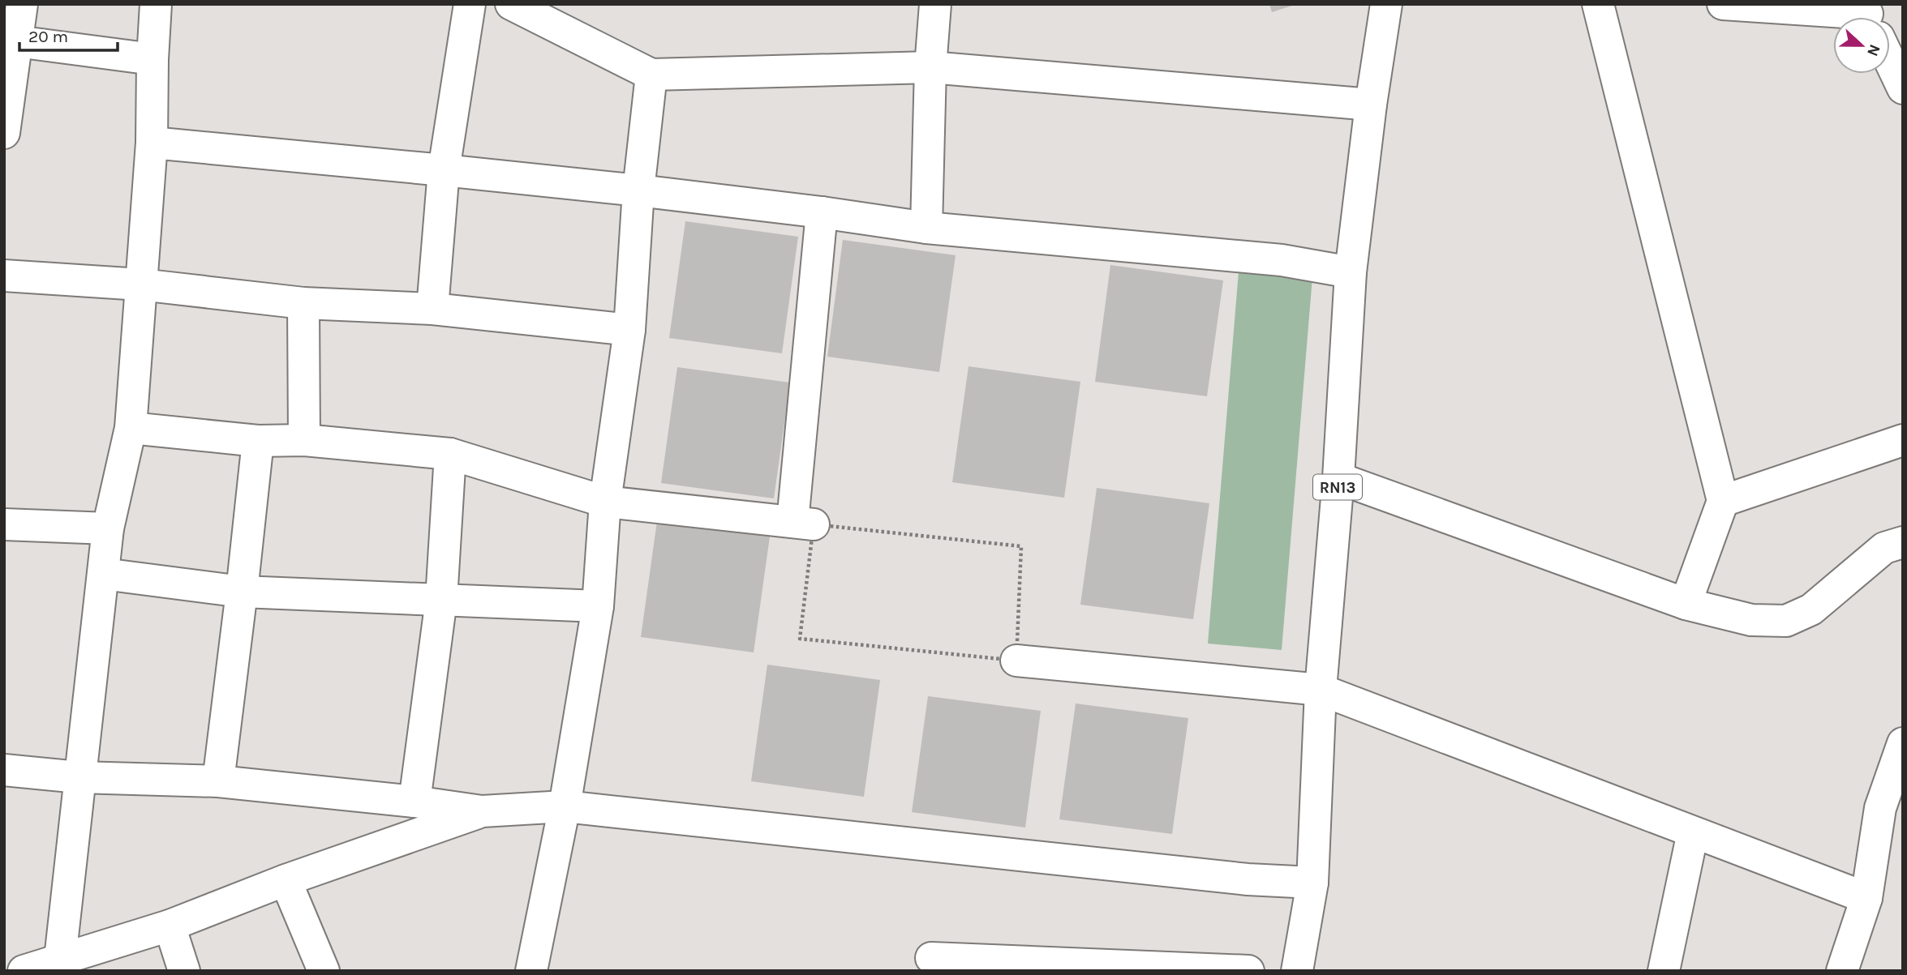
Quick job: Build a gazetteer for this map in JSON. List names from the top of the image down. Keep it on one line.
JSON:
{"streets":{"street":["RN13"]},"scale_bar":"20 m","north":"right"}
